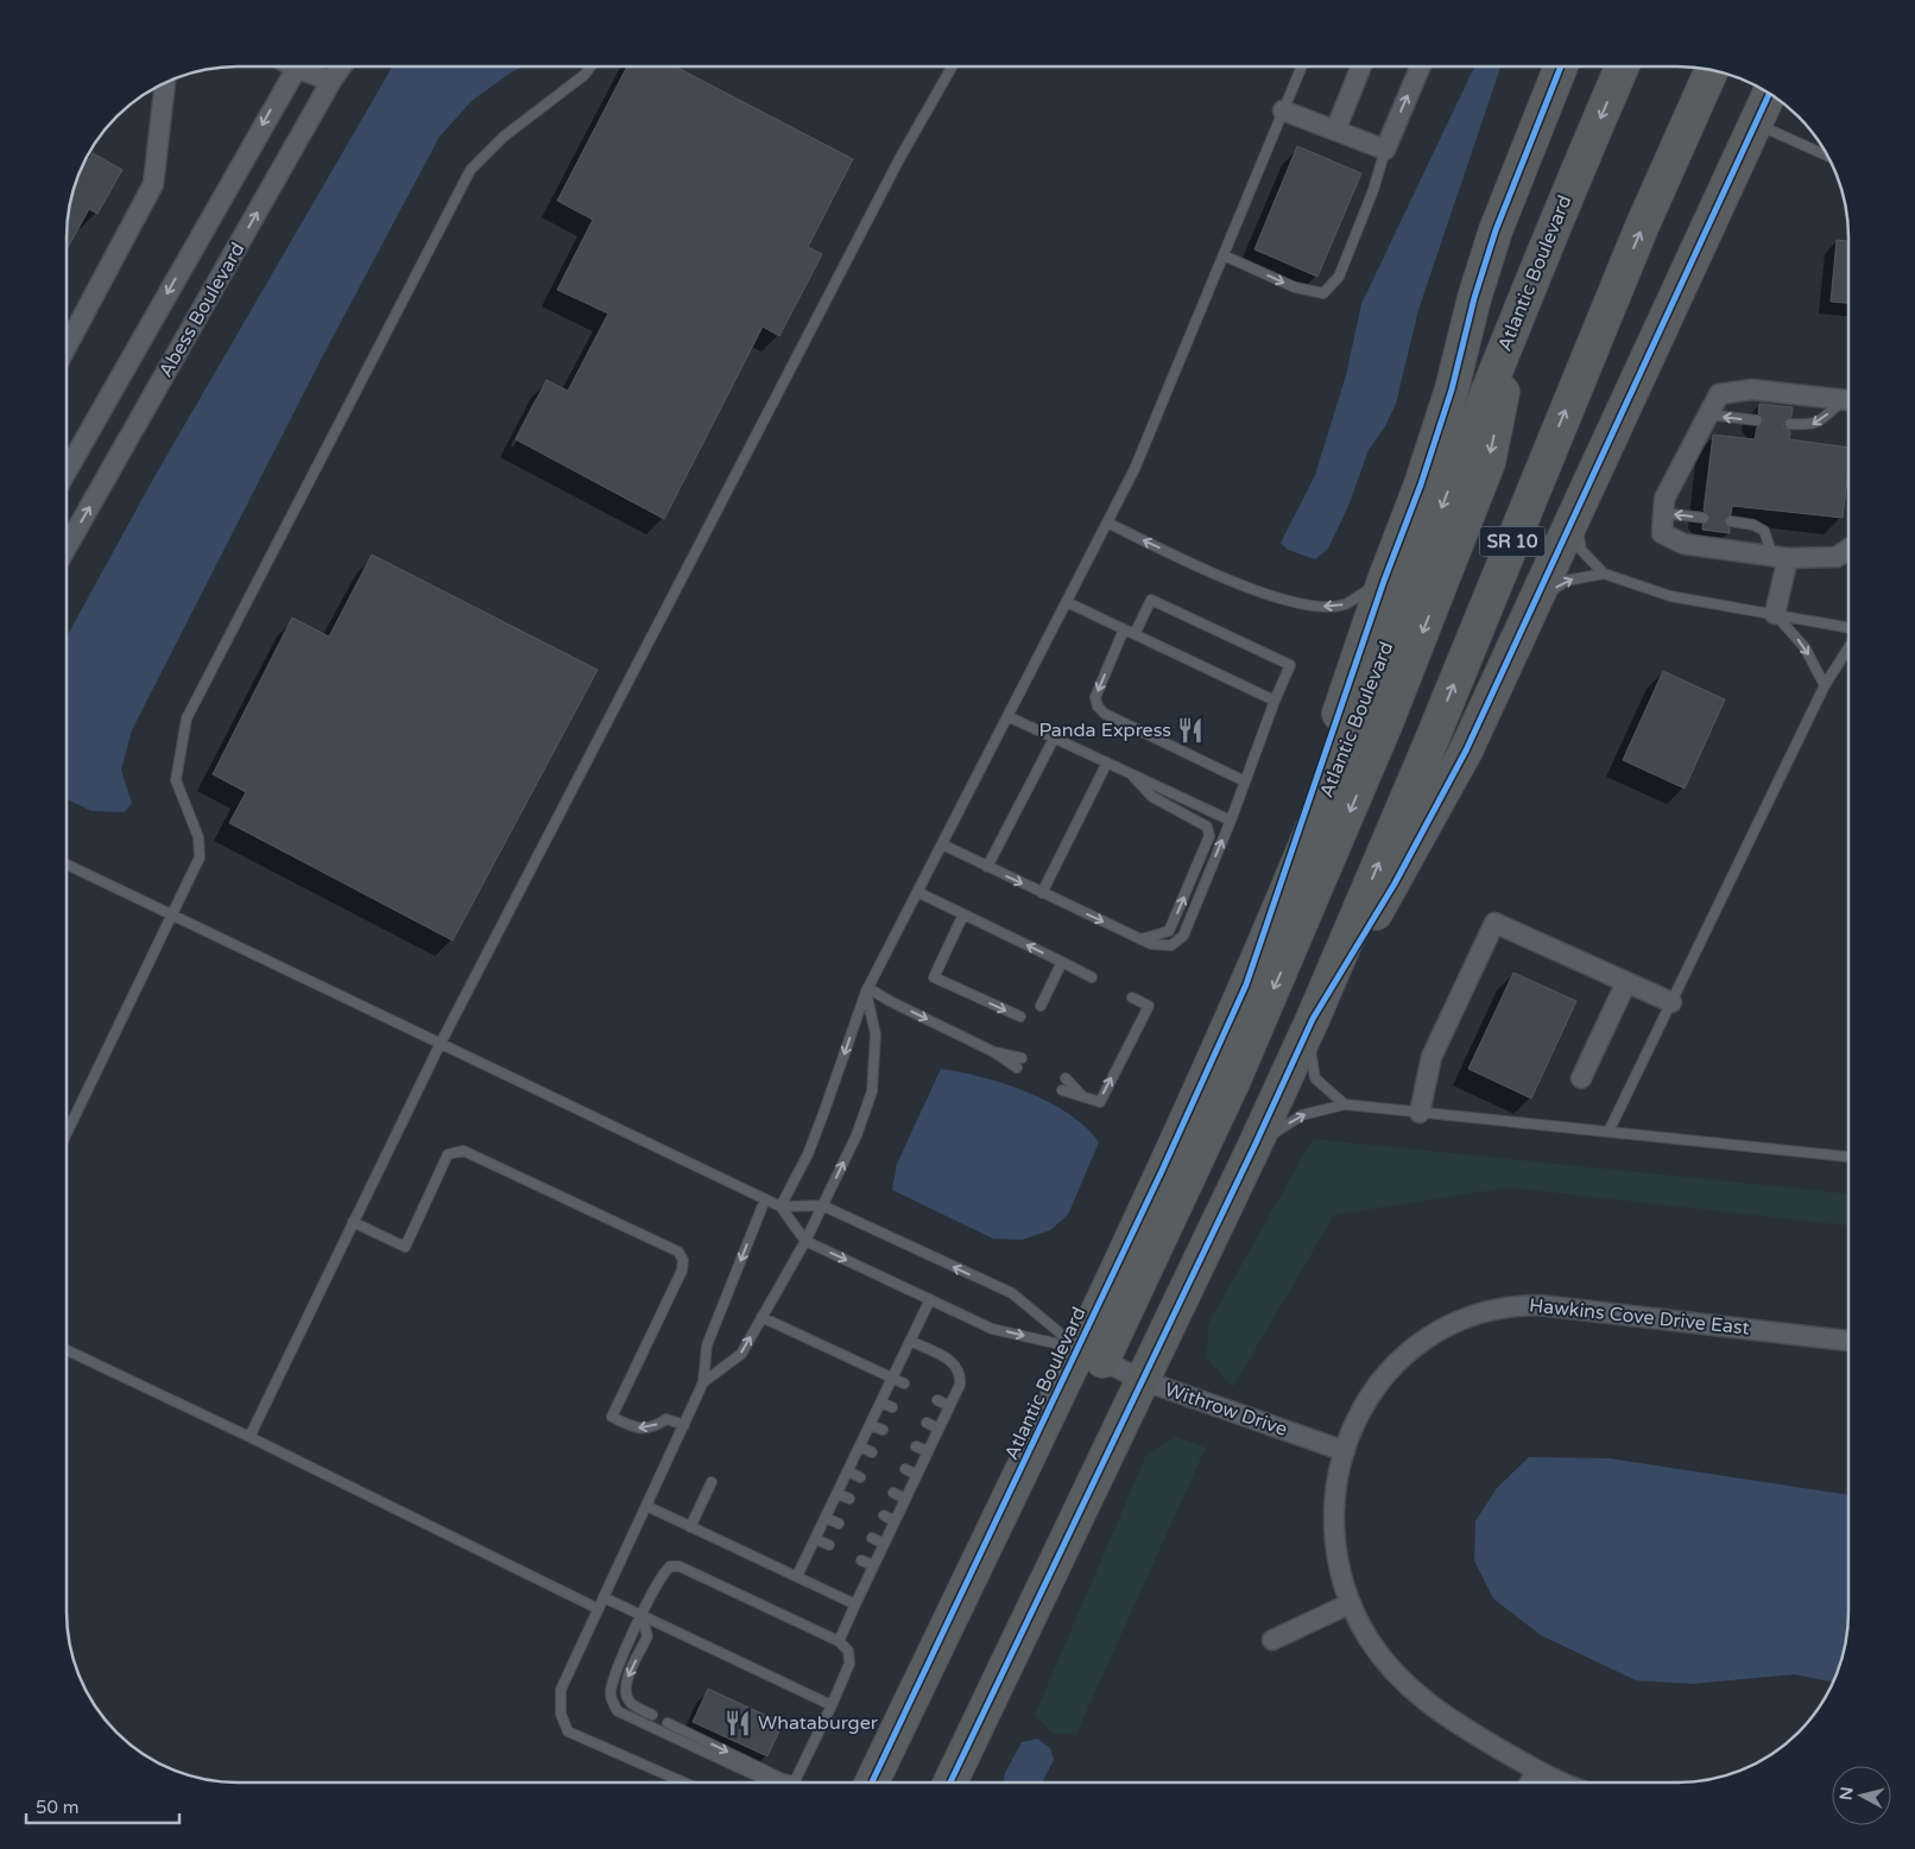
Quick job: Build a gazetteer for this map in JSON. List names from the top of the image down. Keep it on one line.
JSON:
{"streets":{"highway":["Atlantic Boulevard","SR 10"],"street":["Abess Boulevard","Hawkins Cove Drive East","Withrow Drive"]},"crossings":[["Atlantic Boulevard","Withrow Drive"],["SR 10","Withrow Drive"],["Hawkins Cove Drive East","Withrow Drive"]],"places":{"restaurant":["Panda Express","Whataburger"]},"scale_bar":"50 m","north":"left"}
